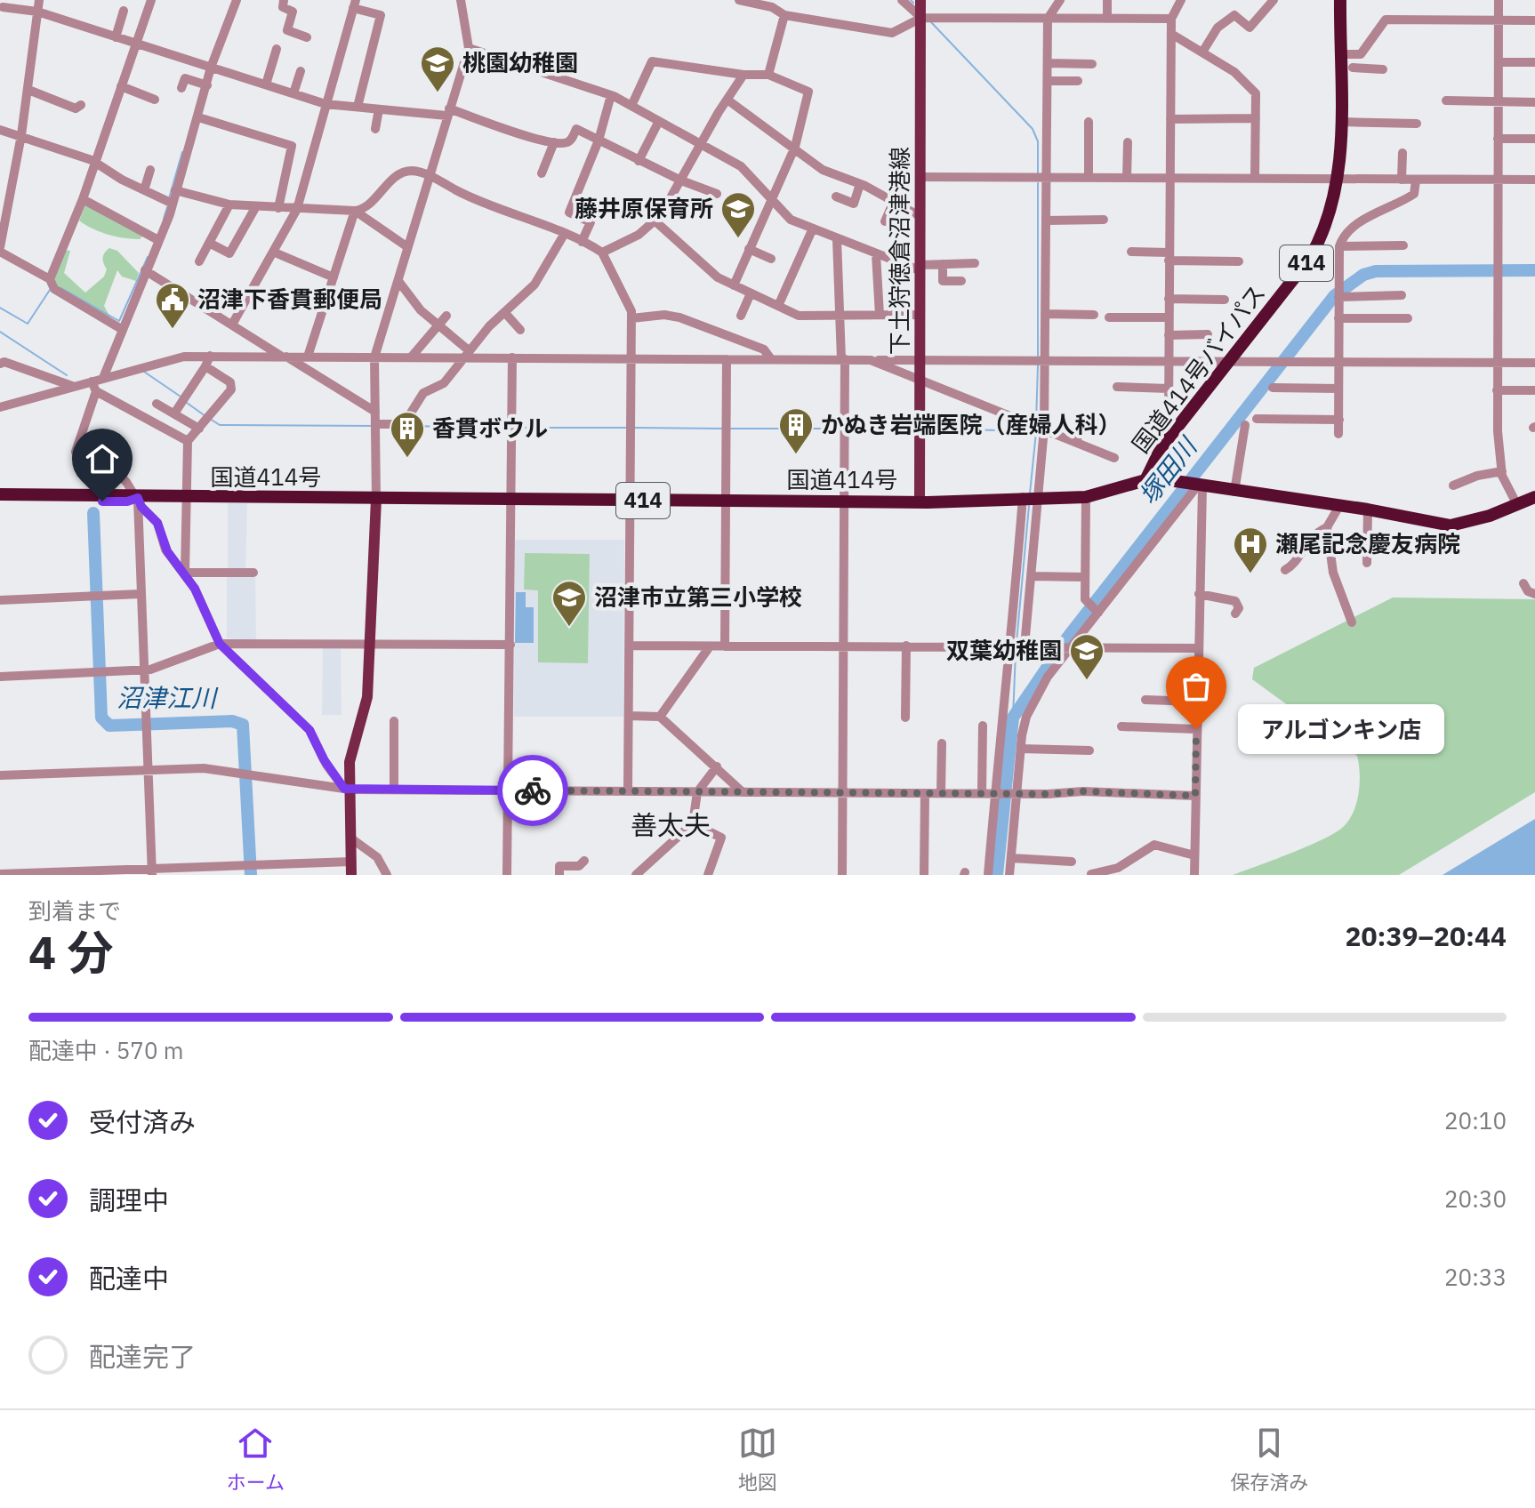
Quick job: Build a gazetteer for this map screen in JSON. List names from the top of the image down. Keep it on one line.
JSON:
{"streets":{"highway":["414","国道414号バイパス","国道414号"],"main road":["下土狩徳倉沼津港線"]},"crossings":[["下土狩徳倉沼津港線","国道414号"],["国道414号バイパス","国道414号"]],"districts":["善太夫"],"water":["塚田川","沼津江川"],"places":{"school or university":["桃園幼稚園","藤井原保育所","沼津市立第三小学校","双葉幼稚園"],"public building":["沼津下香貫郵便局"],"building":["かぬき岩端医院（産婦人科）","香貫ボウル"],"hospital":["瀬尾記念慶友病院"],"other":["アルゴンキン店"]},"page":{"bubble":"アルゴンキン店","heading":["4 分","到着まで","20:39–20:44"],"bar":"配達中 · 570 m","list":[["受付済み","20:10"],["調理中","20:30"],["配達中","20:33"],"配達完了"],"tabs":["ホーム","地図","保存済み"]}}
